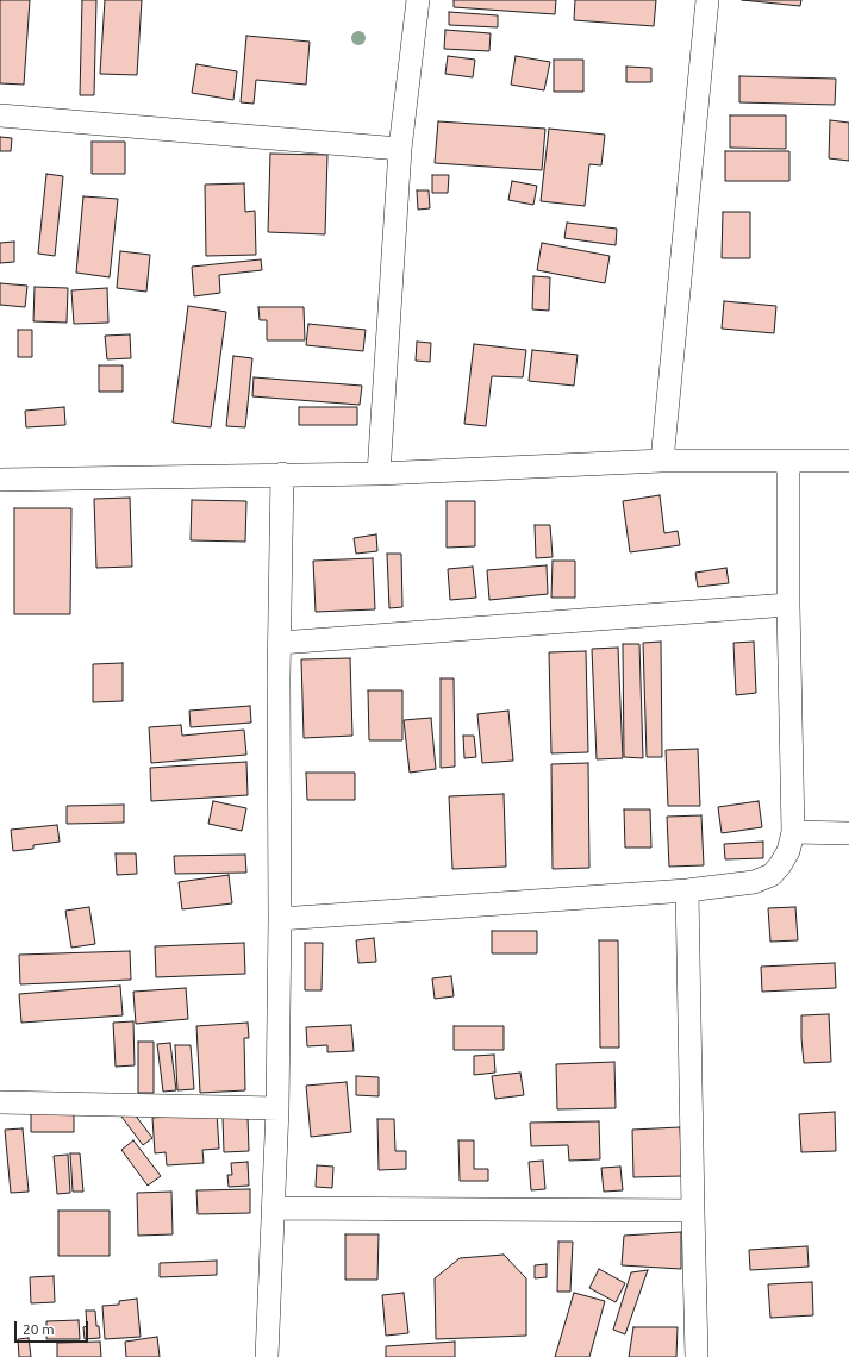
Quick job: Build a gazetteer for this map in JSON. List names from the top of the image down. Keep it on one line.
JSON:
{"scale_bar":"20 m"}
